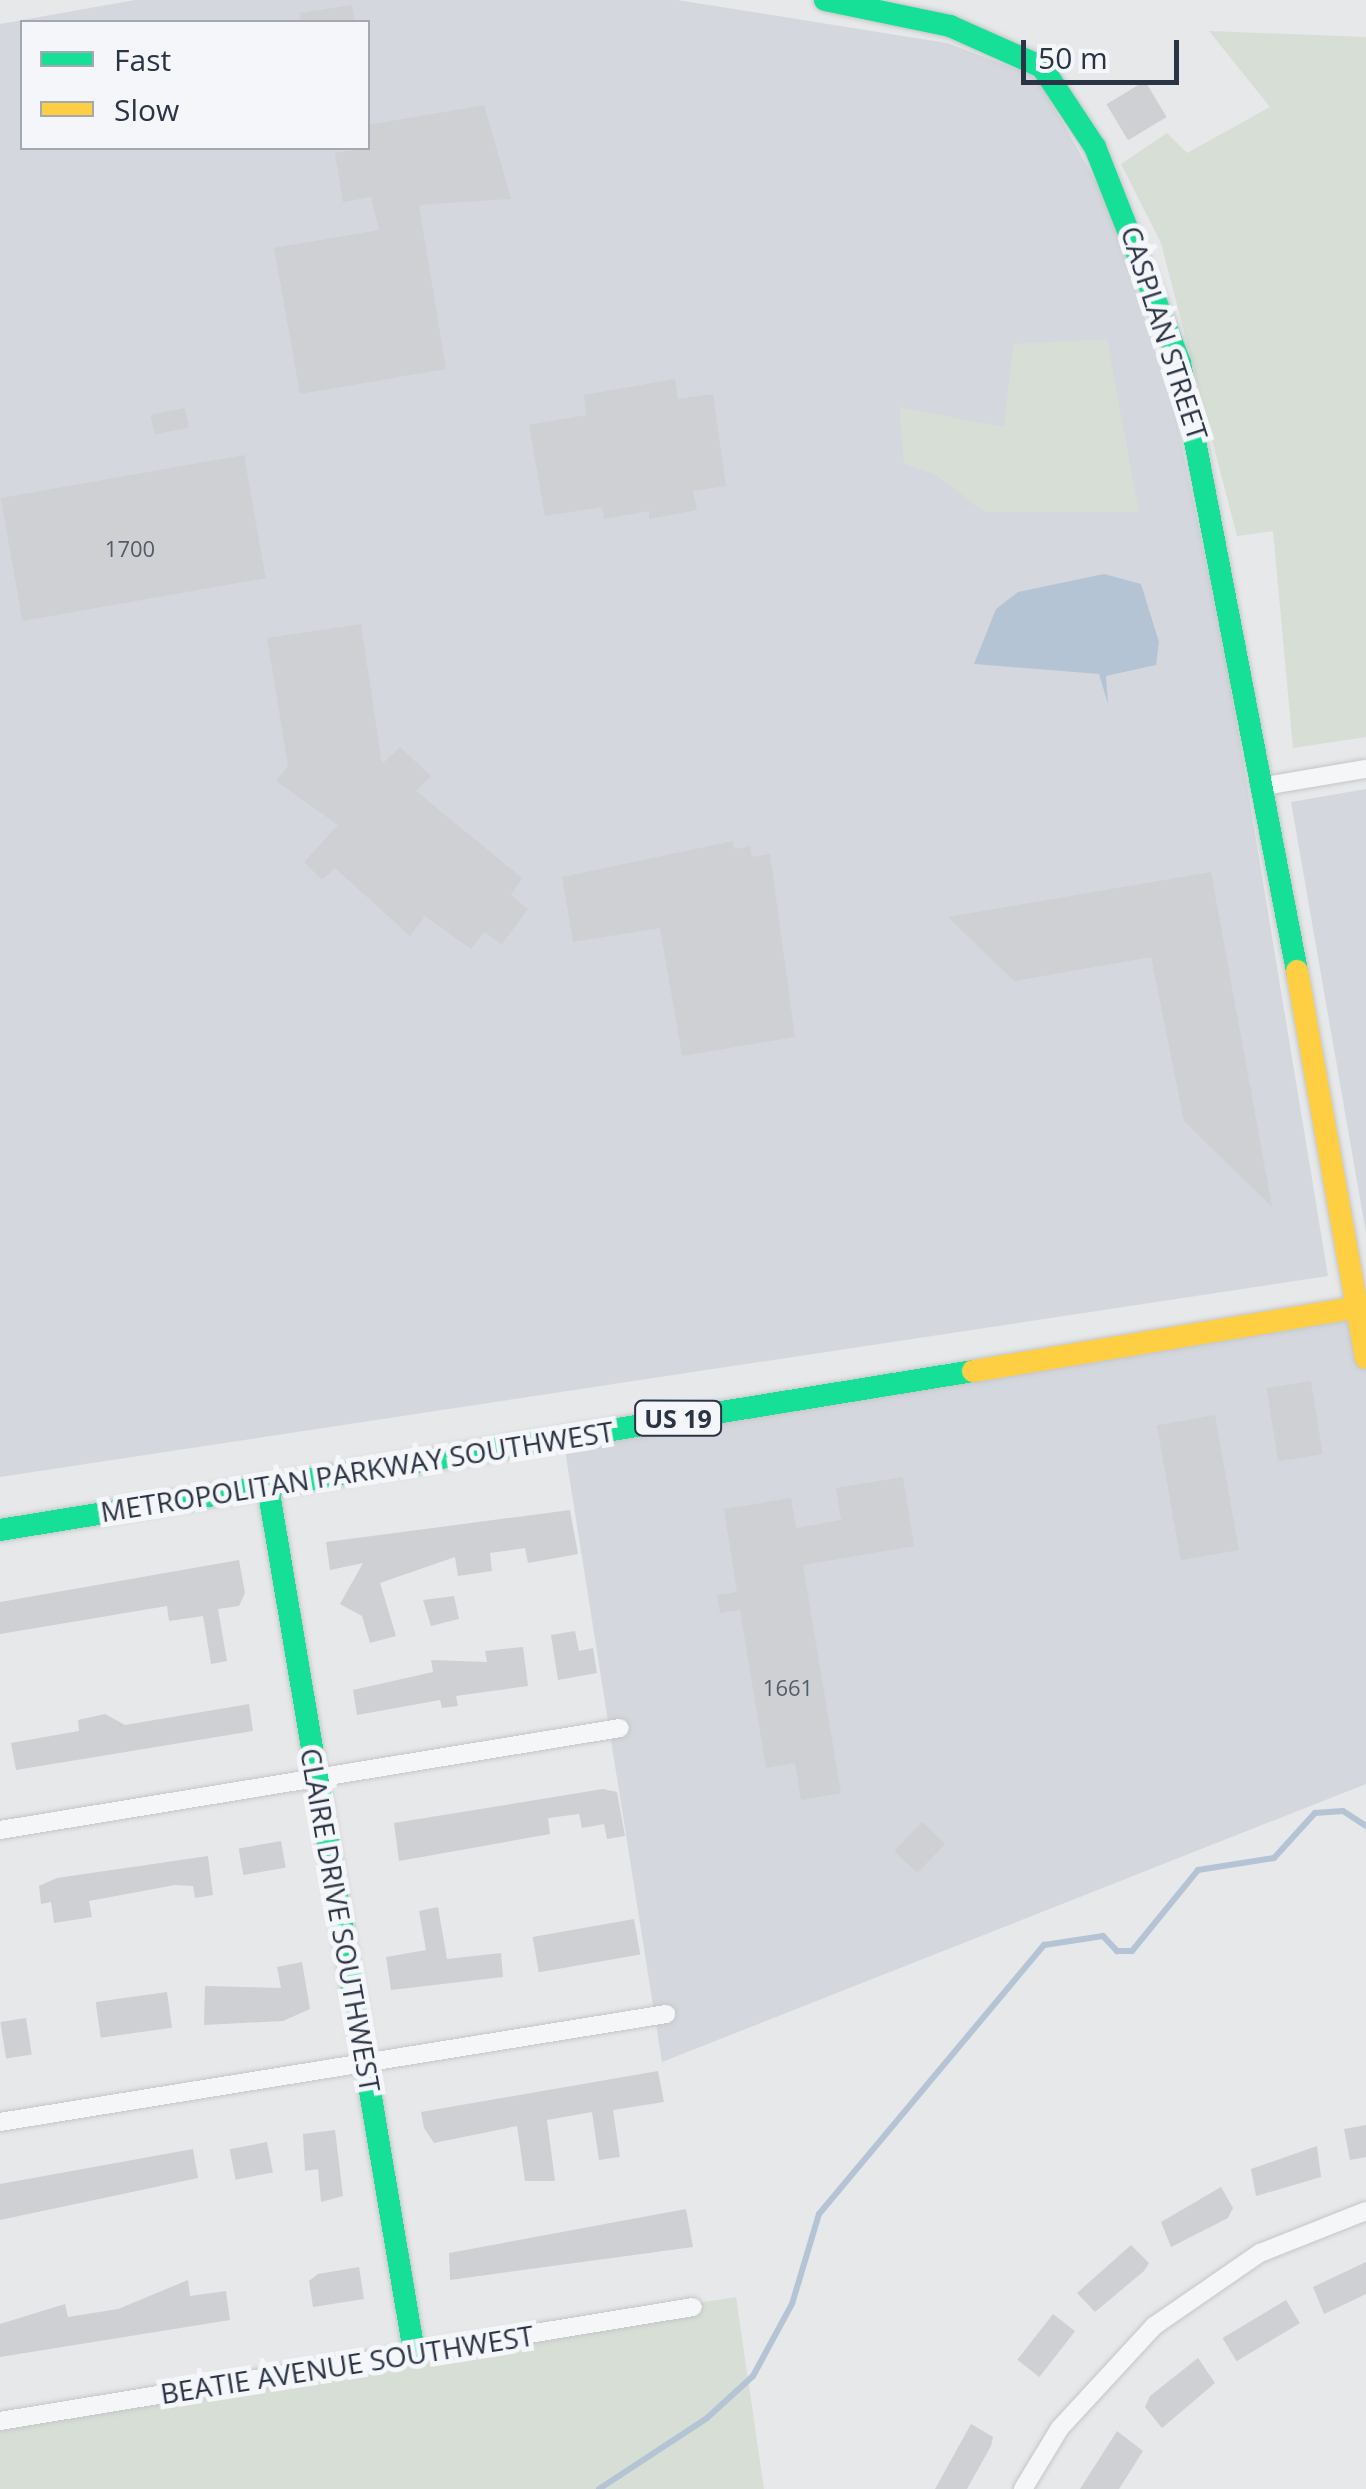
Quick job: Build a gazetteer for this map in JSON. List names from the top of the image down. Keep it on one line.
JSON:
{"streets":{"street":["CASPLAN STREET","US 19","METROPOLITAN PARKWAY SOUTHWEST","CLAIRE DRIVE SOUTHWEST","BEATIE AVENUE SOUTHWEST"]},"crossings":[["CASPLAN STREET","METROPOLITAN PARKWAY SOUTHWEST"],["METROPOLITAN PARKWAY SOUTHWEST","CLAIRE DRIVE SOUTHWEST"],["CLAIRE DRIVE SOUTHWEST","BEATIE AVENUE SOUTHWEST"]],"house_numbers":["1700","1661"],"legend":["Fast","Slow"],"scale_bar":"50 m"}
